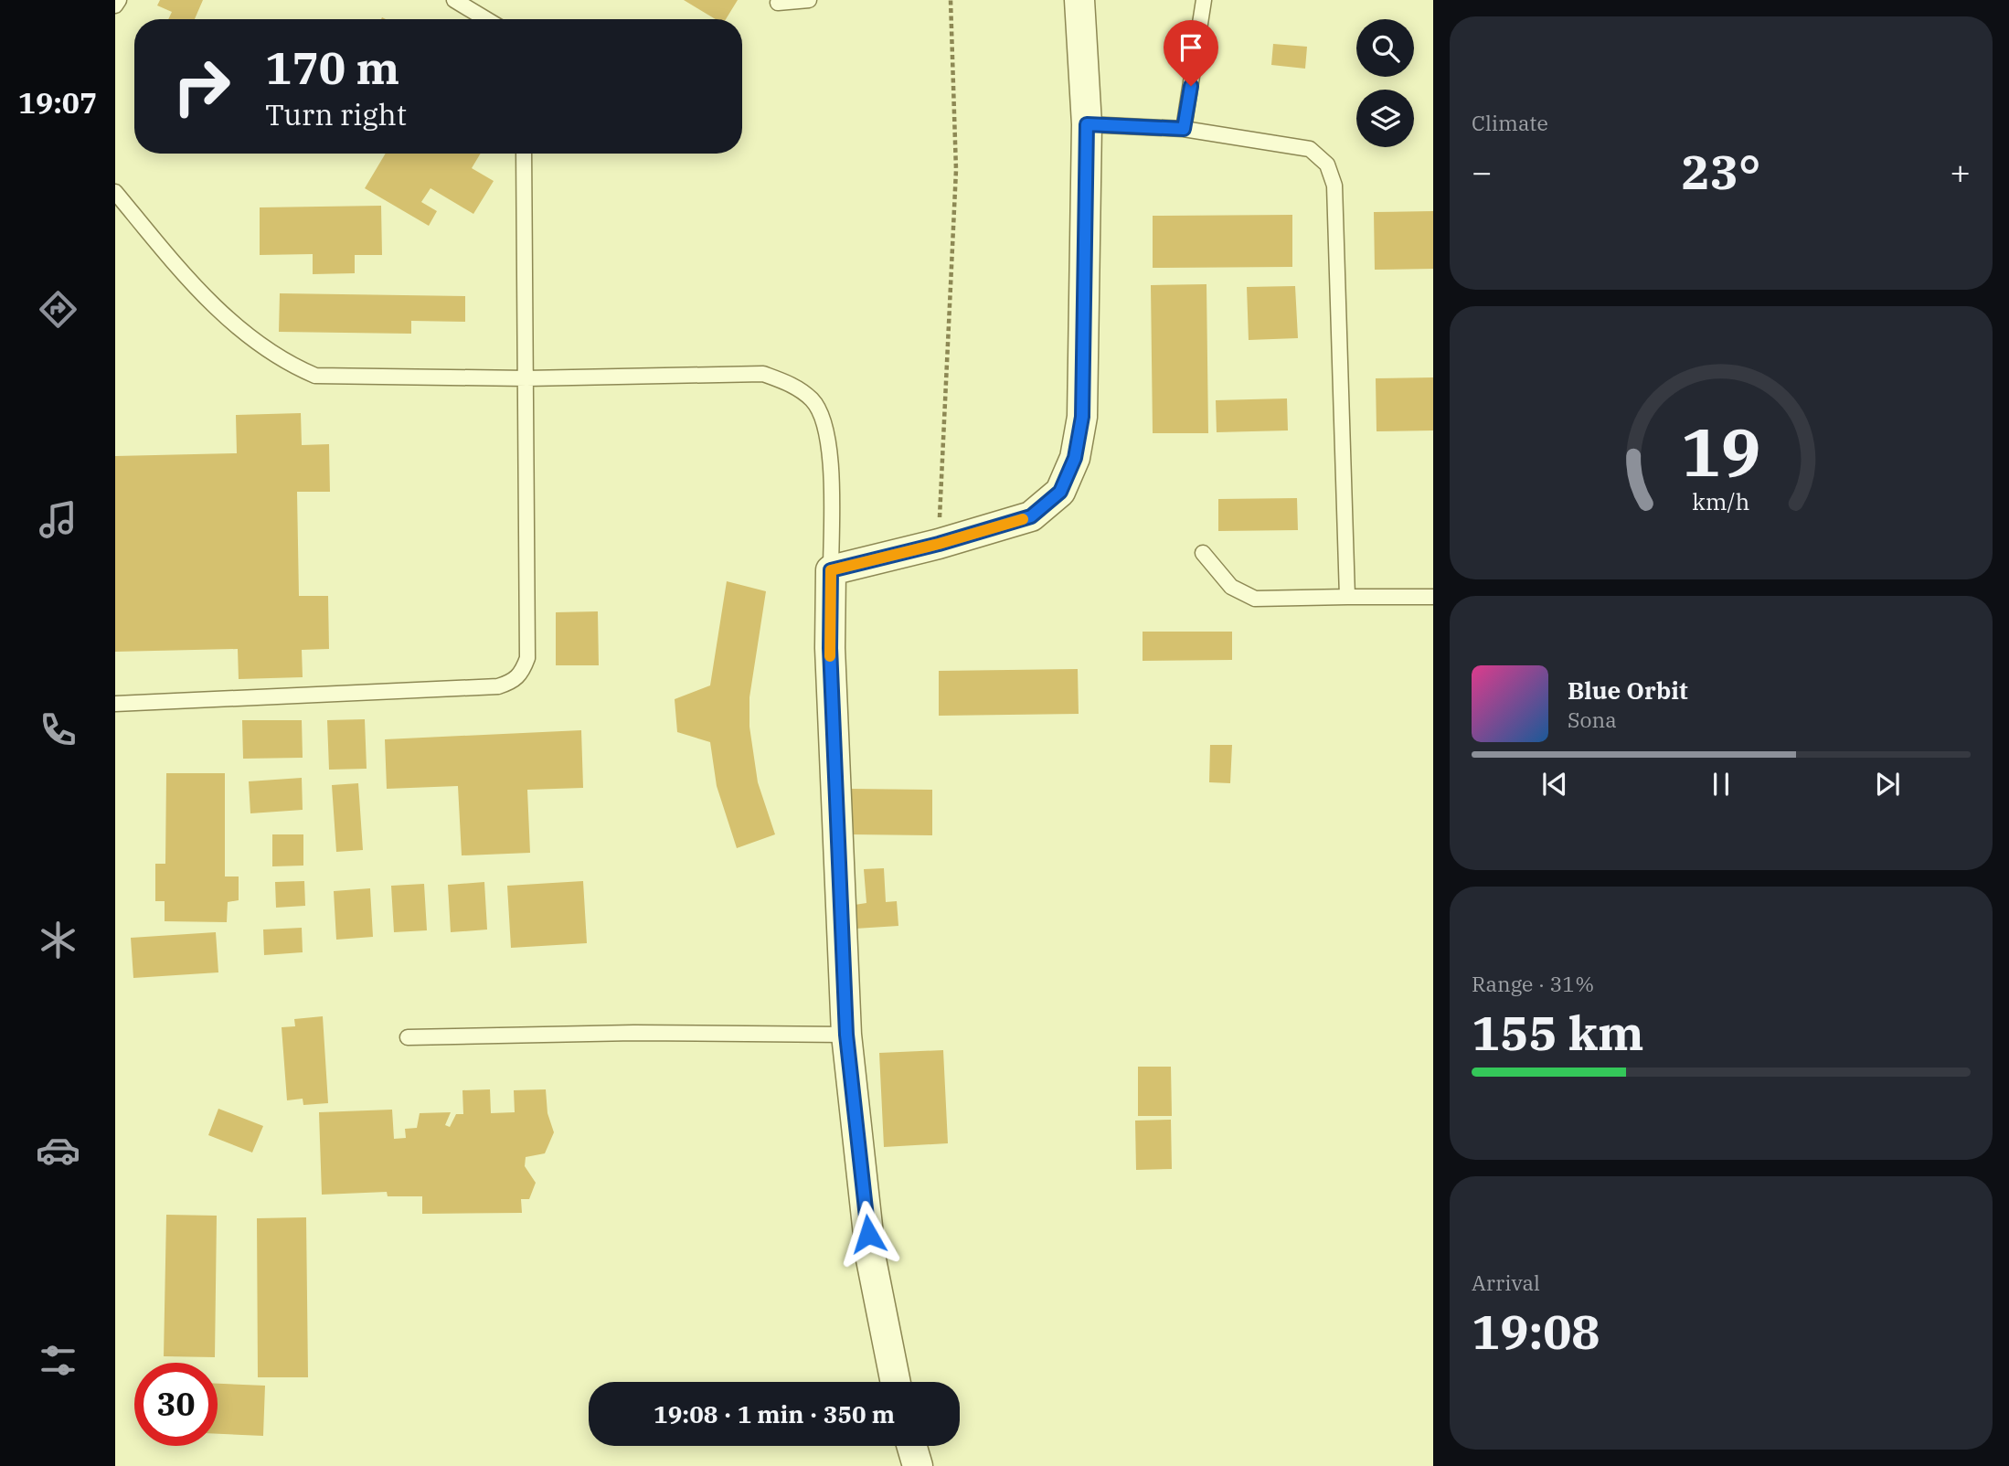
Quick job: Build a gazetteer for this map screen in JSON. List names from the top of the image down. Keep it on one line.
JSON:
{"page":{"tabs":"19:07","tile":["Climate",["Range · 31%","155 km"],["Arrival","19:08"]],"turn":["170 m","Turn right"],"heat":["−","23°","+"],"song":["Blue Orbit","Sona"],"limit":"30","trip":"19:08 · 1 min · 350 m","gauge":["19","km/h"]}}
